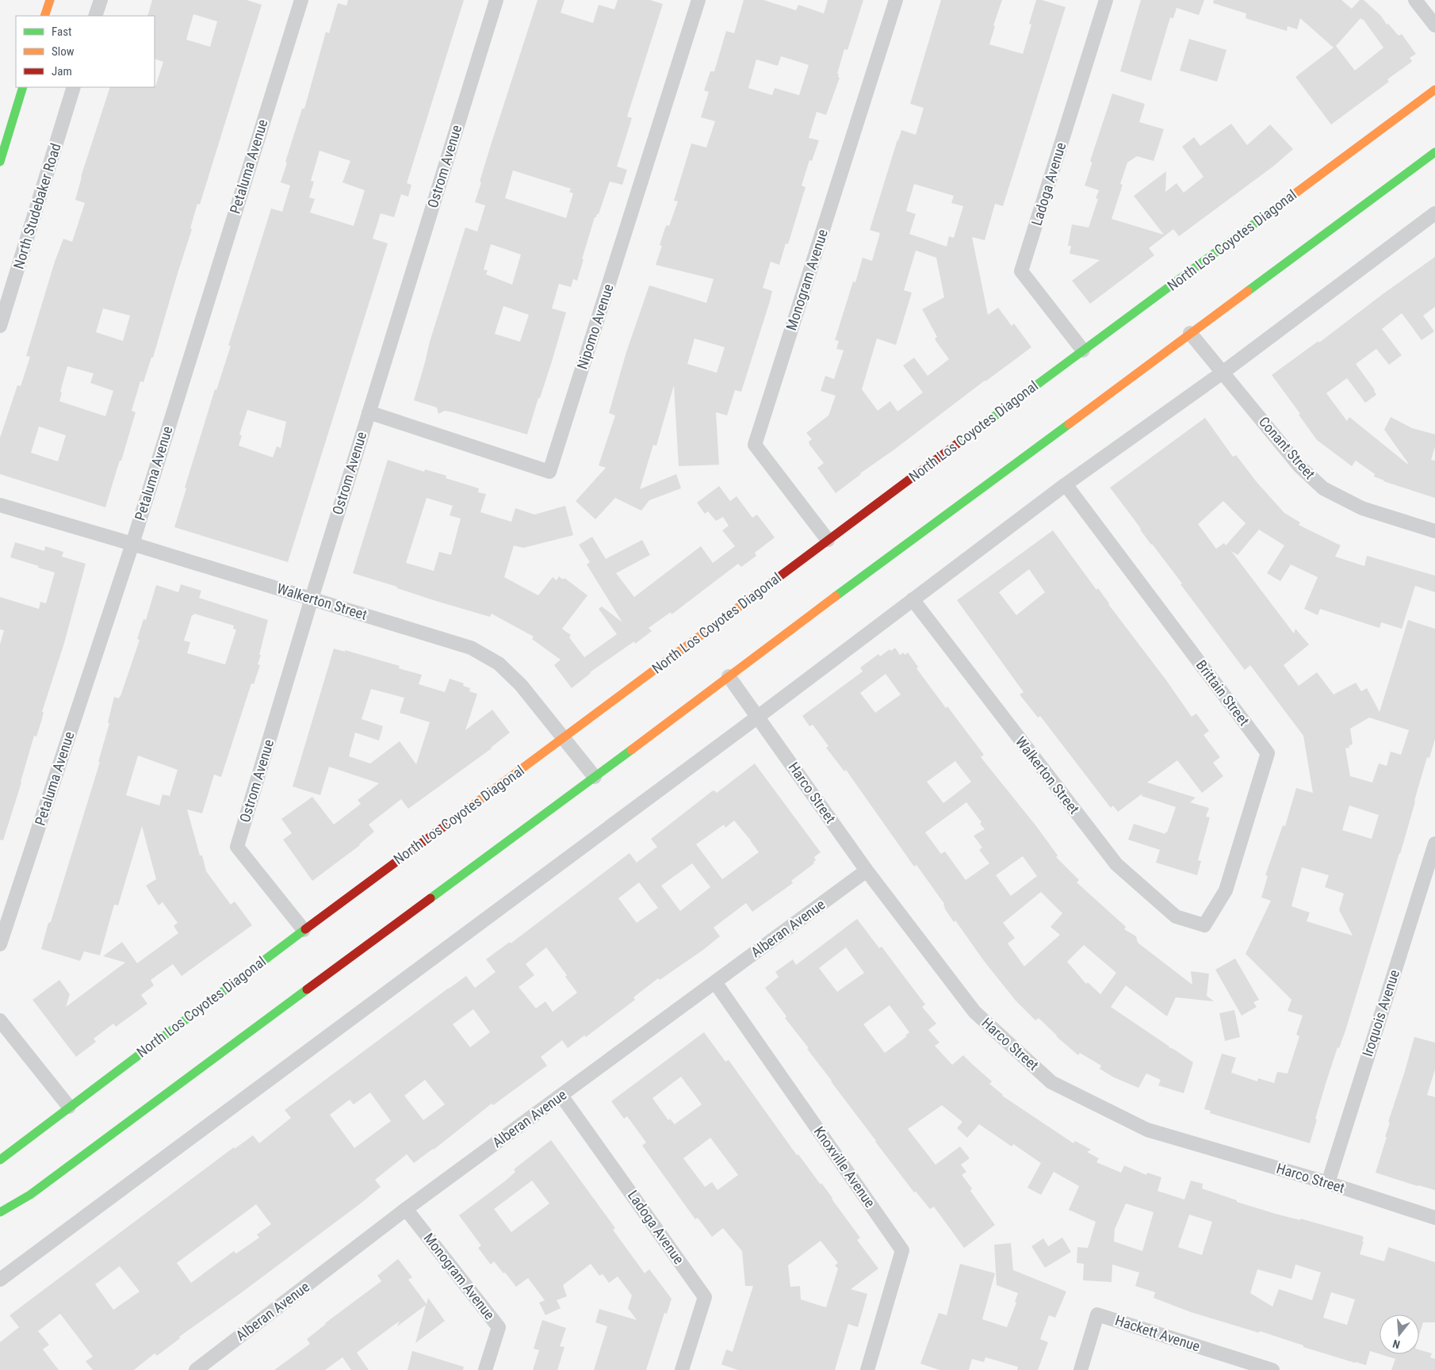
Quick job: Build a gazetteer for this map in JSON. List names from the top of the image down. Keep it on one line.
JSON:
{"streets":{"main road":["North Los Coyotes Diagonal"],"street":["Petaluma Avenue","Ostrom Avenue","Ladoga Avenue","North Studebaker Road","Monogram Avenue","Nipomo Avenue","Conant Street","Walkerton Street","Brittain Street","Harco Street","Alberan Avenue","Iroquois Avenue","Knoxville Avenue","Hackett Avenue"]},"crossings":[["Petaluma Avenue","Walkerton Street"],["Ostrom Avenue","North Los Coyotes Diagonal"],["Ostrom Avenue","Nipomo Avenue"],["Ostrom Avenue","Walkerton Street"],["Ladoga Avenue","North Los Coyotes Diagonal"],["Ladoga Avenue","Alberan Avenue"],["North Los Coyotes Diagonal","Monogram Avenue"],["North Los Coyotes Diagonal","Walkerton Street"],["Monogram Avenue","Alberan Avenue"],["Walkerton Street","Brittain Street"],["Harco Street","Alberan Avenue"],["Harco Street","Iroquois Avenue"],["Alberan Avenue","Knoxville Avenue"]],"legend":["Fast","Slow","Jam"],"north":"bottom"}
